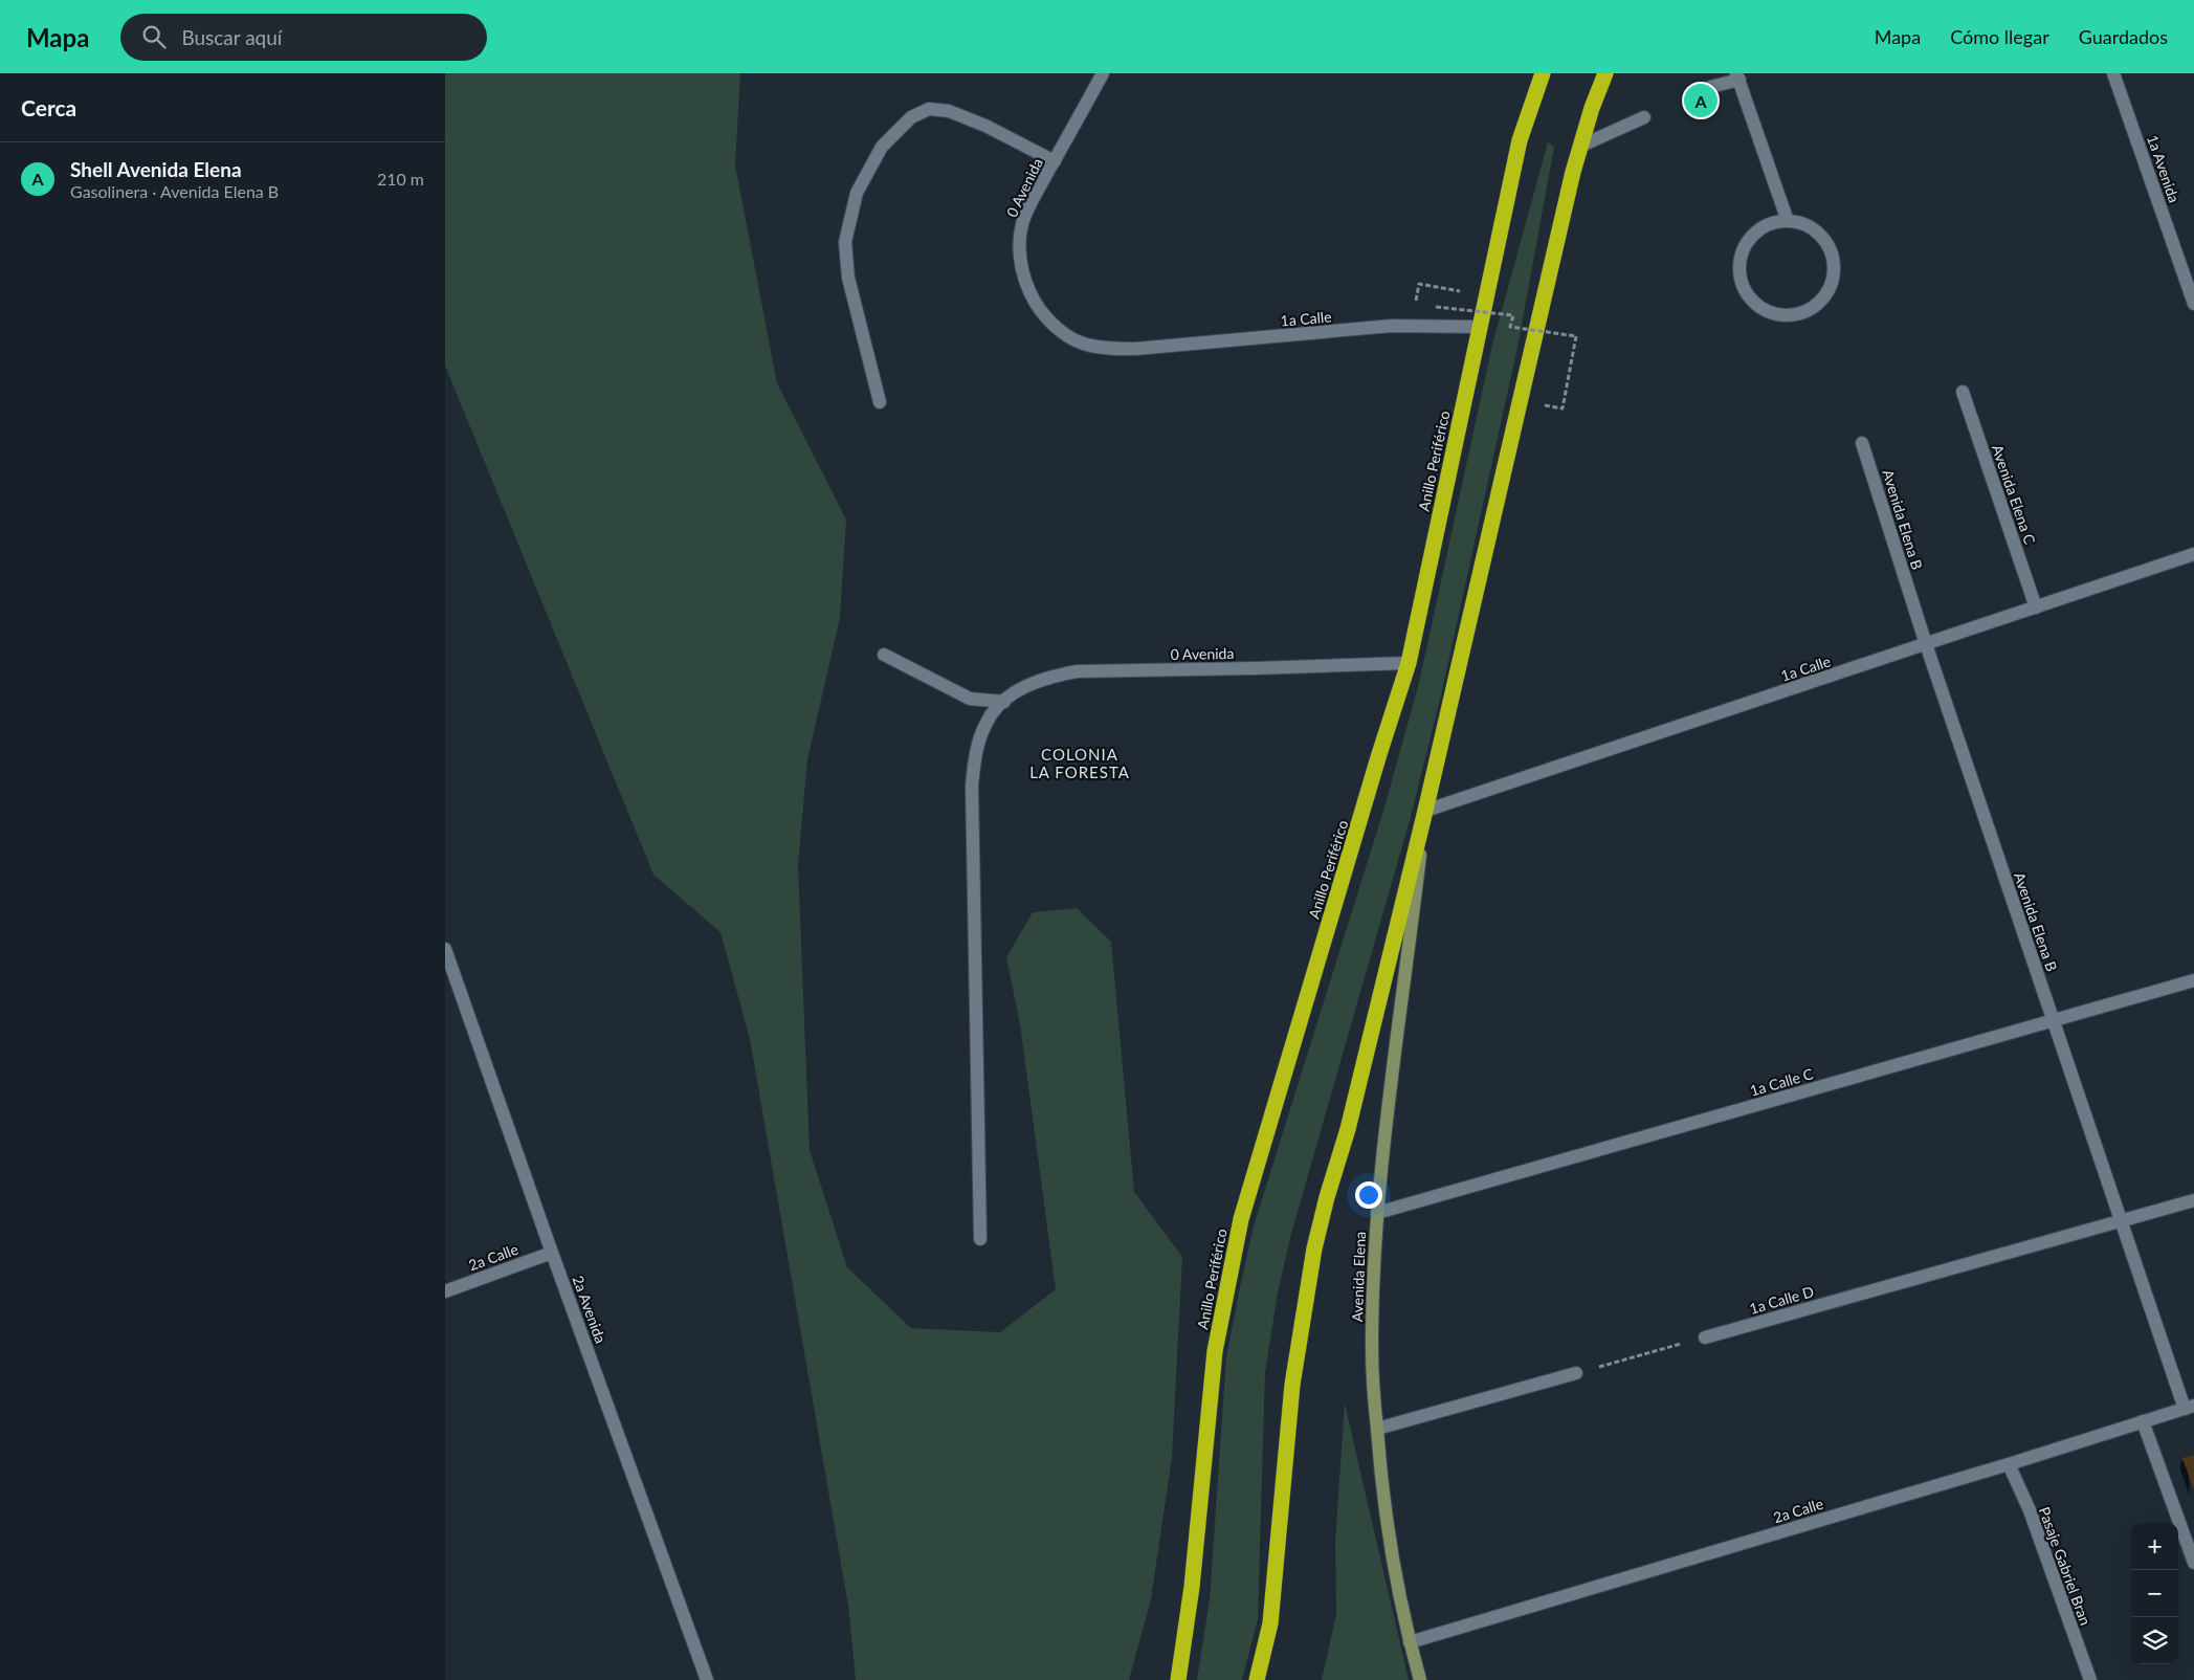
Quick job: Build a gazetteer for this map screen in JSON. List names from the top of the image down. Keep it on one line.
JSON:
{"streets":{"highway":["Anillo Periférico"],"main road":["Avenida Elena"],"street":["1a Avenida","0 Avenida","1a Calle","Avenida Elena C","Avenida Elena B","1a Calle C","2a Calle","1a Calle D","2a Avenida","Pasaje Gabriel Bran"]},"crossings":[["0 Avenida","1a Calle"],["0 Avenida","Anillo Periférico"],["1a Calle","Anillo Periférico"],["1a Calle","Avenida Elena C"],["1a Calle","Avenida Elena B"],["1a Calle","Avenida Elena"],["Avenida Elena B","1a Calle C"],["Avenida Elena B","2a Calle"],["Avenida Elena B","1a Calle D"],["1a Calle C","Avenida Elena"],["2a Calle","Avenida Elena"],["2a Calle","2a Avenida"],["2a Calle","Pasaje Gabriel Bran"]],"districts":["COLONIA LA FORESTA"],"page":{"header":"Mapa","search":"Buscar aquí","nav":["Mapa","Cómo llegar","Guardados"],"heading":"Cerca","pins":"A","list":[{"mark":"A","name":"Shell Avenida Elena","note":"Gasolinera · Avenida Elena B","value":"210 m"}],"map_buttons":["+","−"]}}
